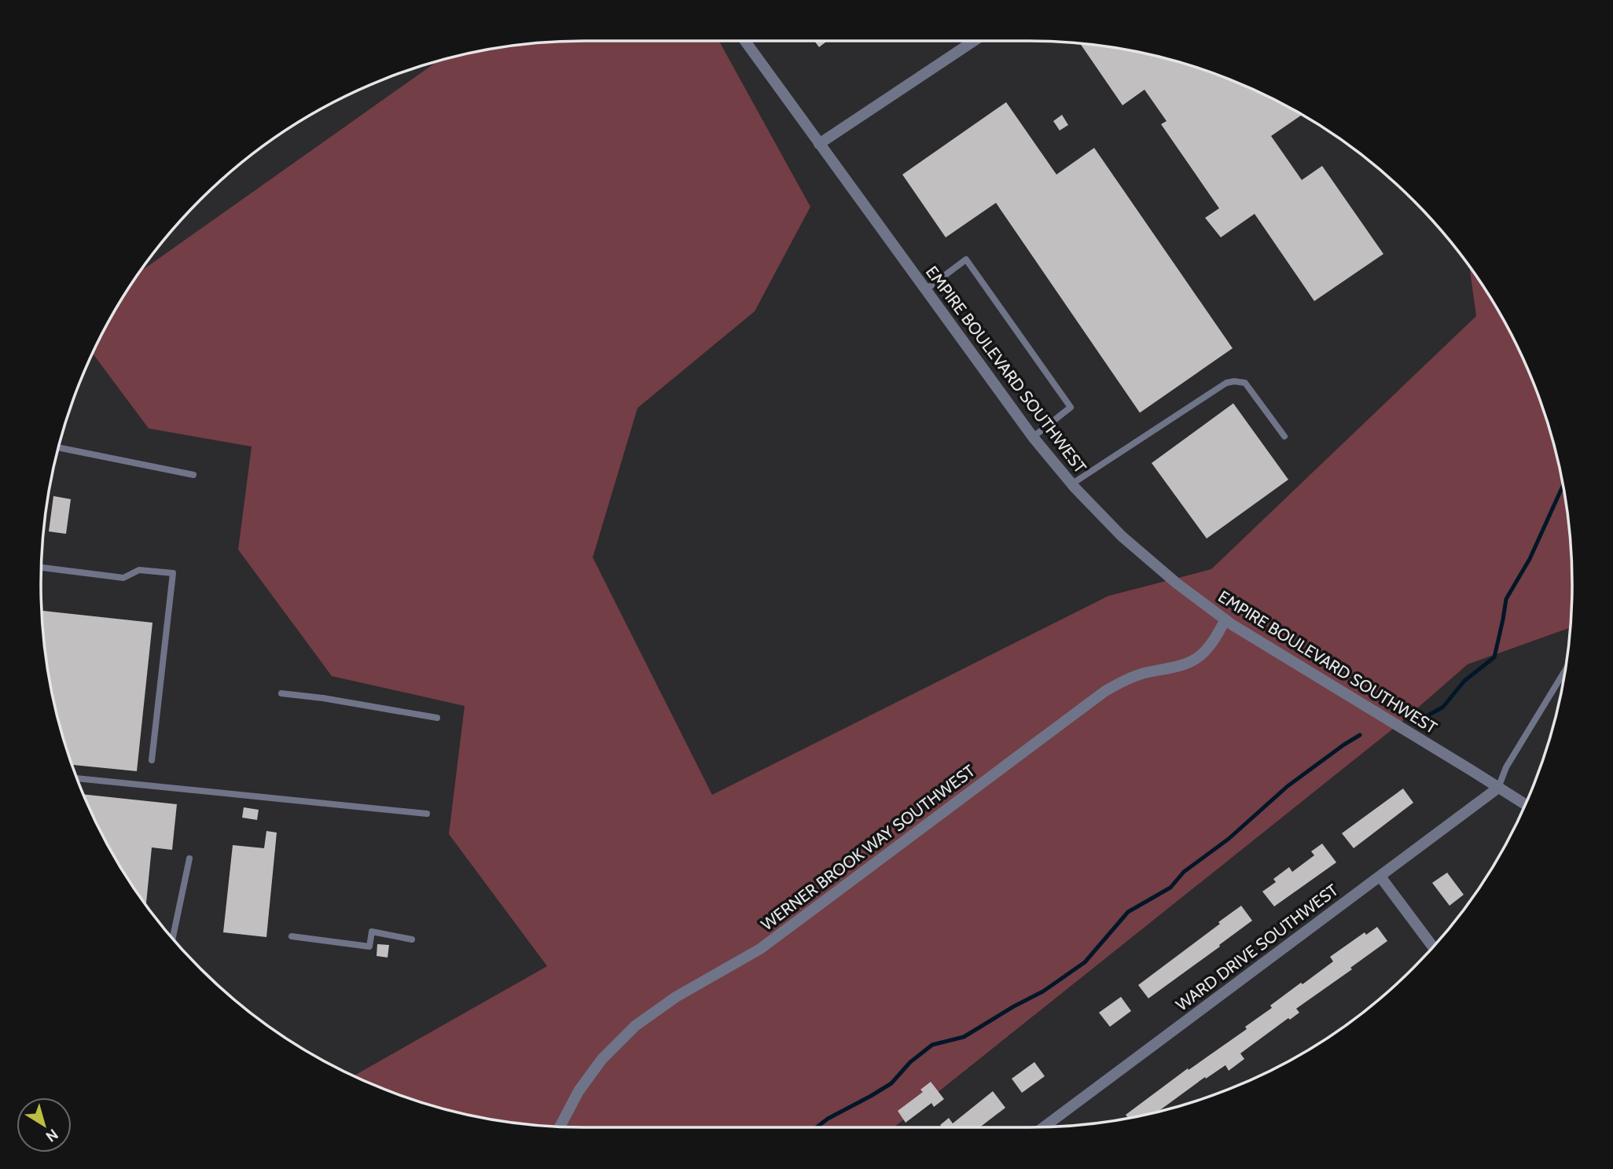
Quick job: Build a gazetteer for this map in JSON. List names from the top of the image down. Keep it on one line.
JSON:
{"streets":{"street":["EMPIRE BOULEVARD SOUTHWEST","WERNER BROOK WAY SOUTHWEST","WARD DRIVE SOUTHWEST"]},"crossings":[["EMPIRE BOULEVARD SOUTHWEST","WERNER BROOK WAY SOUTHWEST"],["EMPIRE BOULEVARD SOUTHWEST","WARD DRIVE SOUTHWEST"]],"north":"bottom right"}
